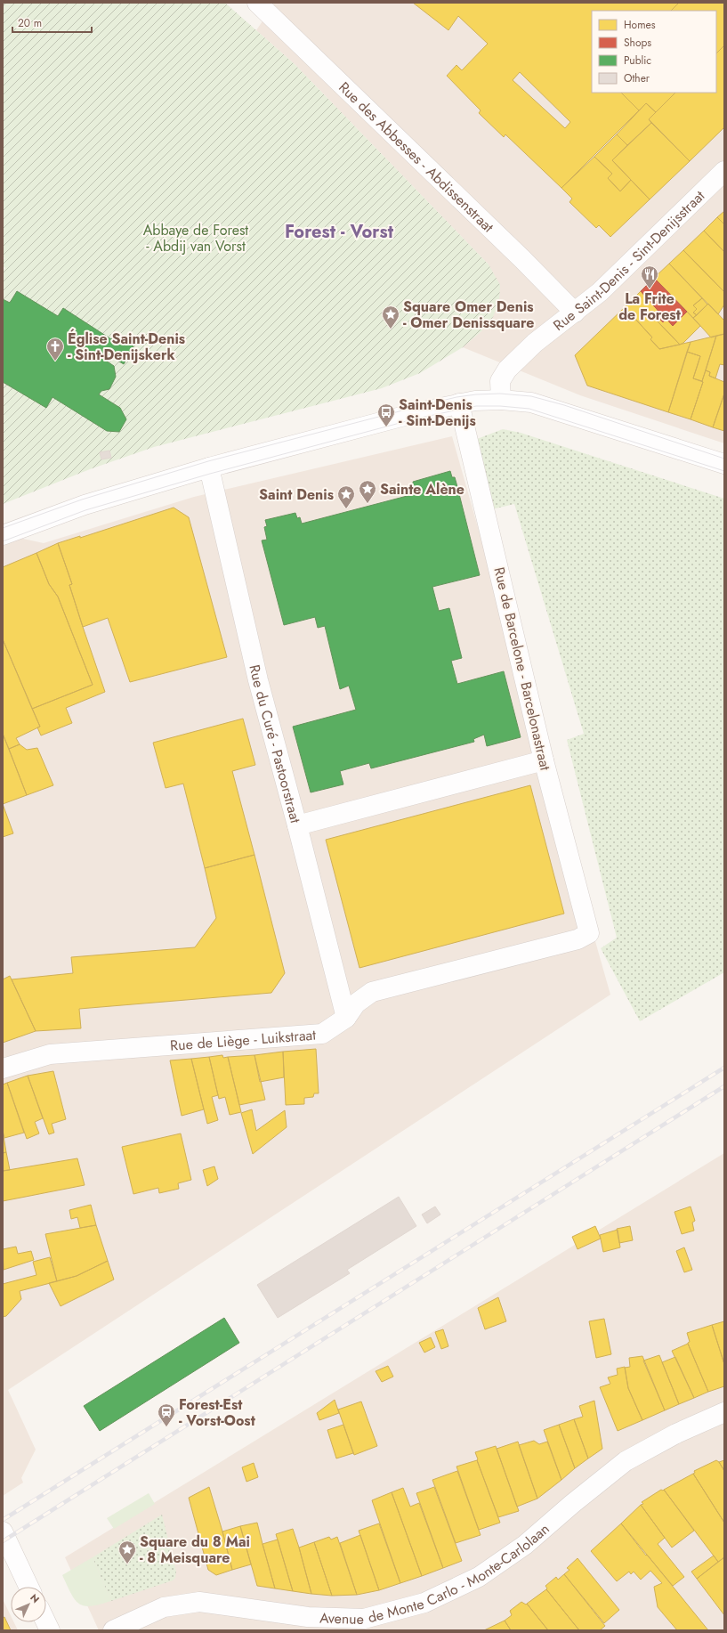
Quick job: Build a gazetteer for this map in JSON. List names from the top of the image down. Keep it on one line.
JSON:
{"streets":{"street":["Rue des Abbesses - Abdissenstraat","Rue Saint-Denis - Sint-Denijsstraat","Rue de Barcelone - Barcelonastraat","Rue du Curé - Pastoorstraat","Rue de Liège - Luikstraat","Avenue de Monte Carlo - Monte-Carlolaan"]},"crossings":[["Rue des Abbesses - Abdissenstraat","Rue Saint-Denis - Sint-Denijsstraat"],["Rue de Barcelone - Barcelonastraat","Rue de Liège - Luikstraat"],["Rue du Curé - Pastoorstraat","Rue de Liège - Luikstraat"]],"districts":["Forest - Vorst"],"parks":["Abbaye de Forest - Abdij van Vorst"],"places":{"restaurant":["La Frite de Forest"],"place":["Square Omer Denis - Omer Denissquare","Sainte Alène","Saint Denis","Square du 8 Mai - 8 Meisquare"],"church":["Église Saint-Denis - Sint-Denijskerk"],"bus stop":["Saint-Denis - Sint-Denijs"],"station":["Forest-Est - Vorst-Oost"]},"legend":["Homes","Shops","Public","Other"],"scale_bar":"20 m","north":"top right"}
